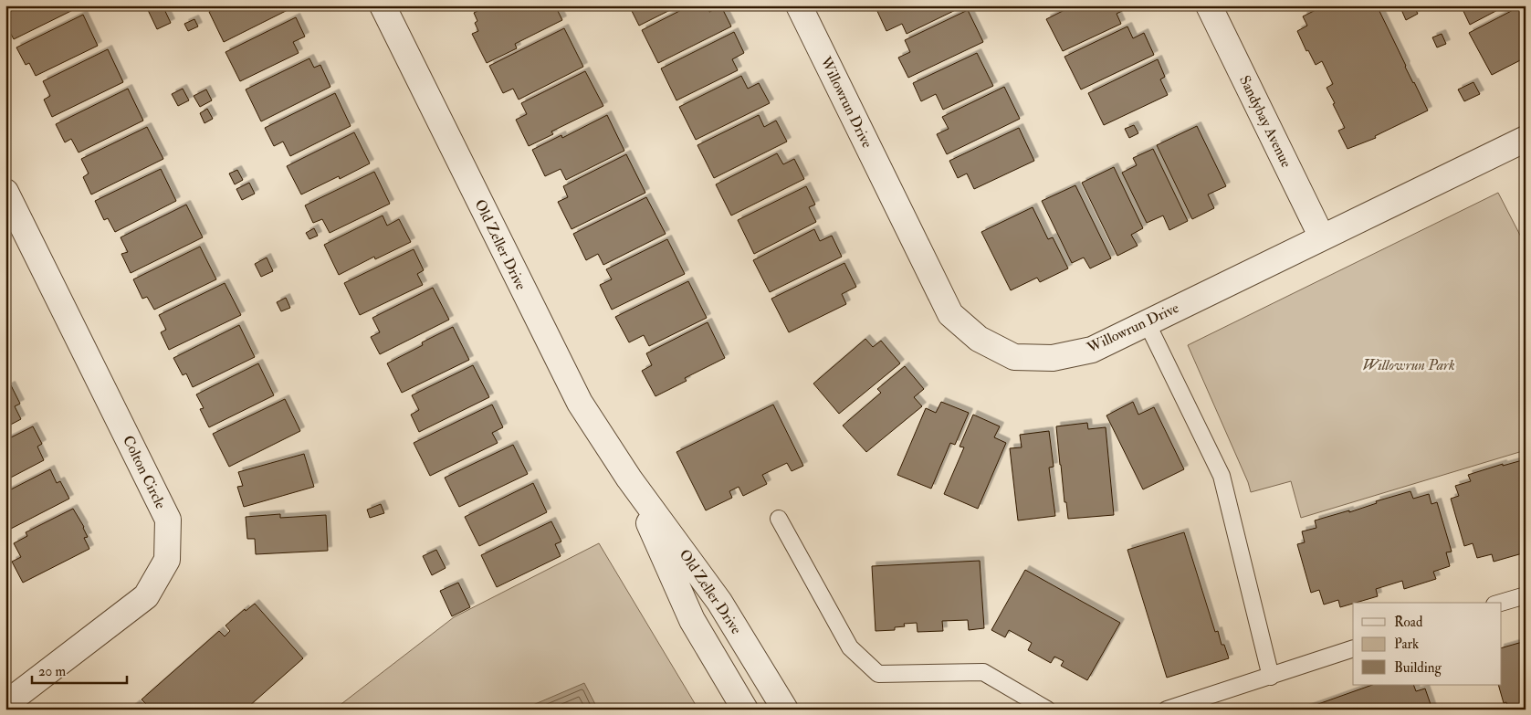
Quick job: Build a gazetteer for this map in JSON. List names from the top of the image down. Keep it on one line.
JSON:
{"streets":{"street":["Willowrun Drive","Sandybay Avenue","Old Zeller Drive","Colton Circle"]},"crossings":[["Willowrun Drive","Sandybay Avenue"]],"parks":["Willowrun Park"],"legend":["Road","Park","Building"],"scale_bar":"20 m"}
